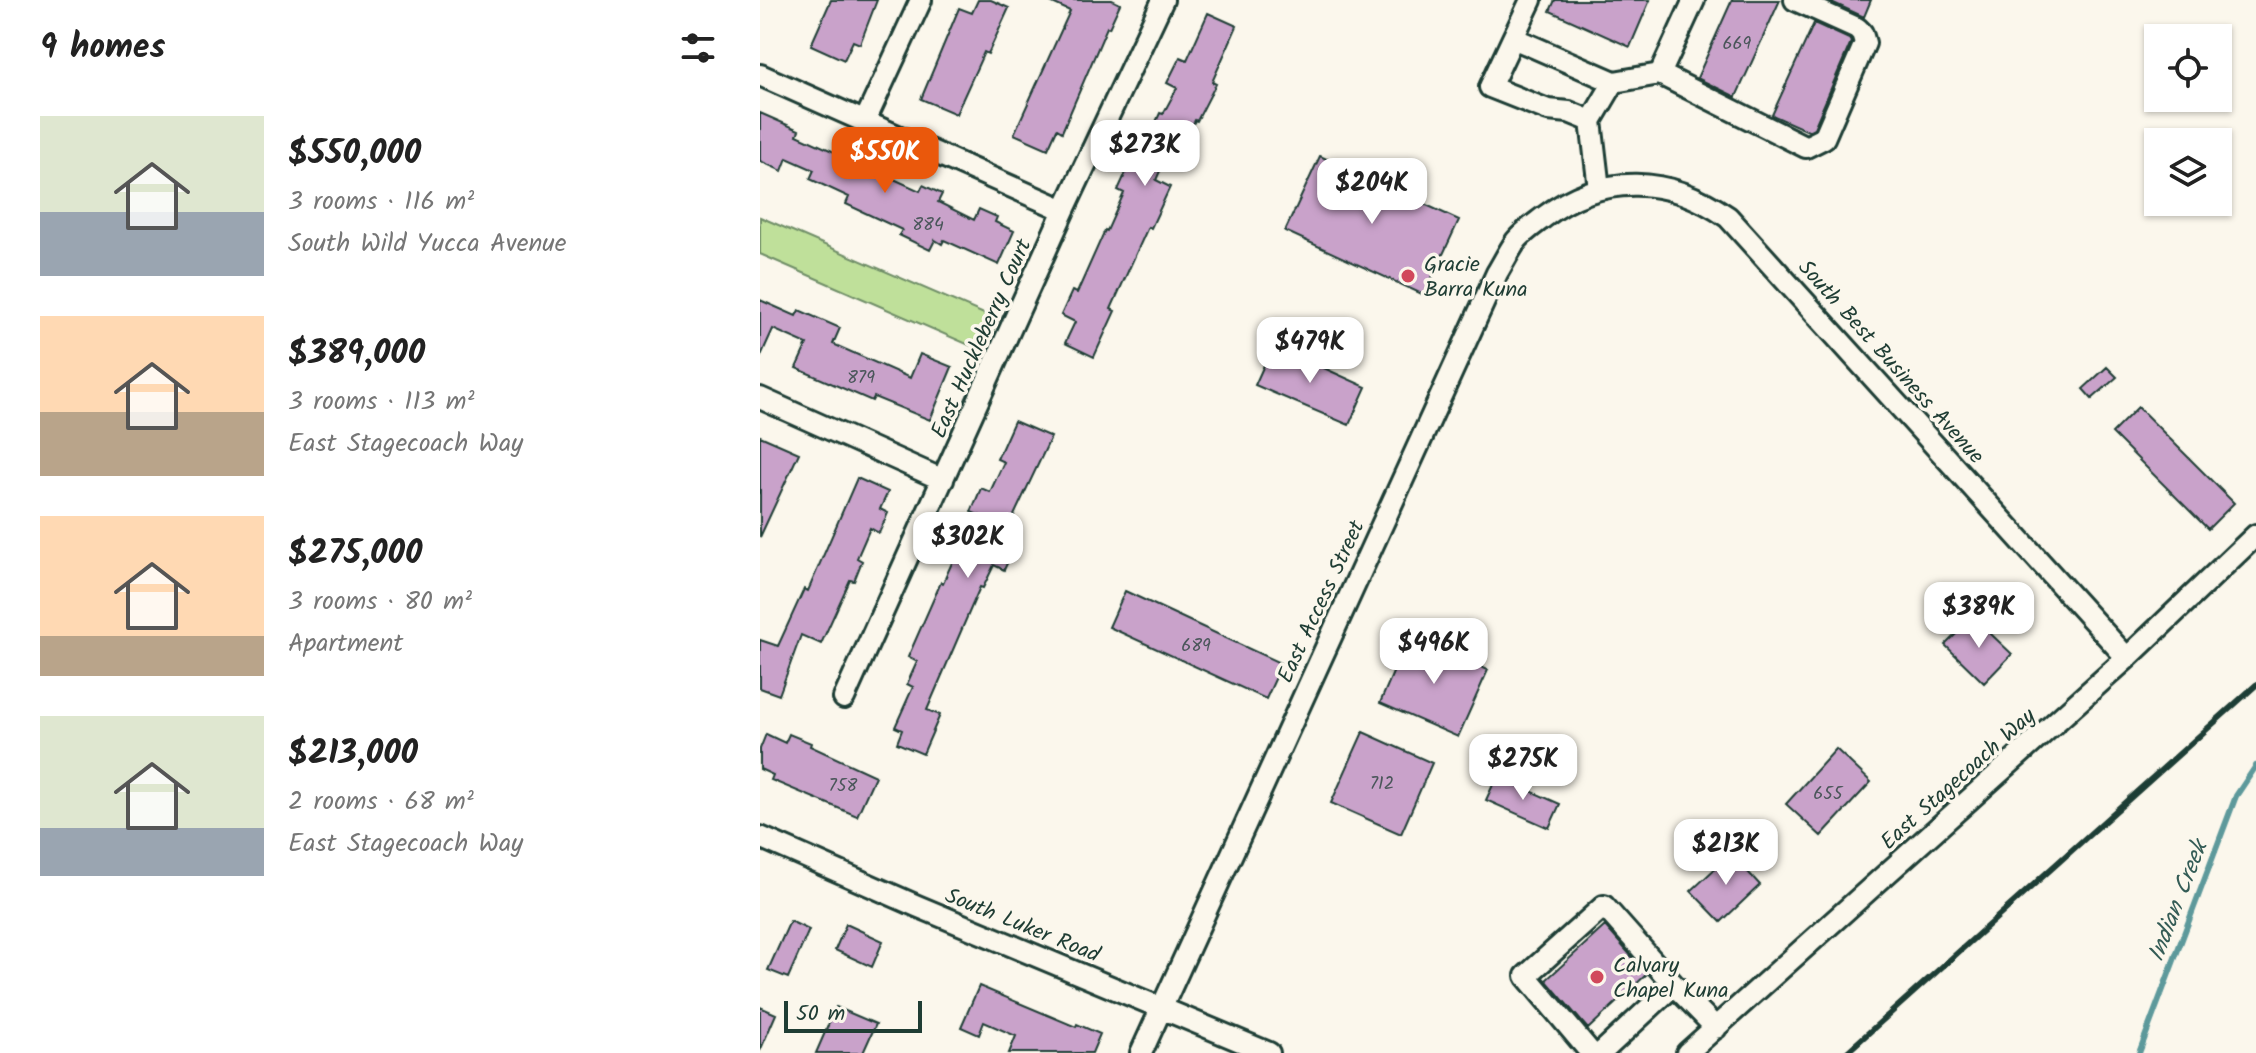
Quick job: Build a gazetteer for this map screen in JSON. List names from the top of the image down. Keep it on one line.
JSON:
{"streets":{"street":["East Huckleberry Court","South Best Business Avenue","East Access Street","East Stagecoach Way","South Luker Road"]},"crossings":[["South Best Business Avenue","East Access Street"],["South Best Business Avenue","East Stagecoach Way"],["East Access Street","South Luker Road"]],"water":["Indian Creek"],"places":["Gracie Barra Kuna","Calvary Chapel Kuna"],"house_numbers":["669","884","879","689","712","758","655"],"scale_bar":"50 m","page":{"heading":"9 homes","list":[{"name":"$550,000","note":"3 rooms · 116 m² · South Wild Yucca Avenue"},{"name":"$389,000","note":"3 rooms · 113 m² · East Stagecoach Way"},{"name":"$275,000","note":"3 rooms · 80 m² · Apartment"},{"name":"$213,000","note":"2 rooms · 68 m² · East Stagecoach Way"}],"price":["$273K","$550K","$204K","$479K","$302K","$389K","$496K","$275K","$213K"],"scale":"50 m"}}
